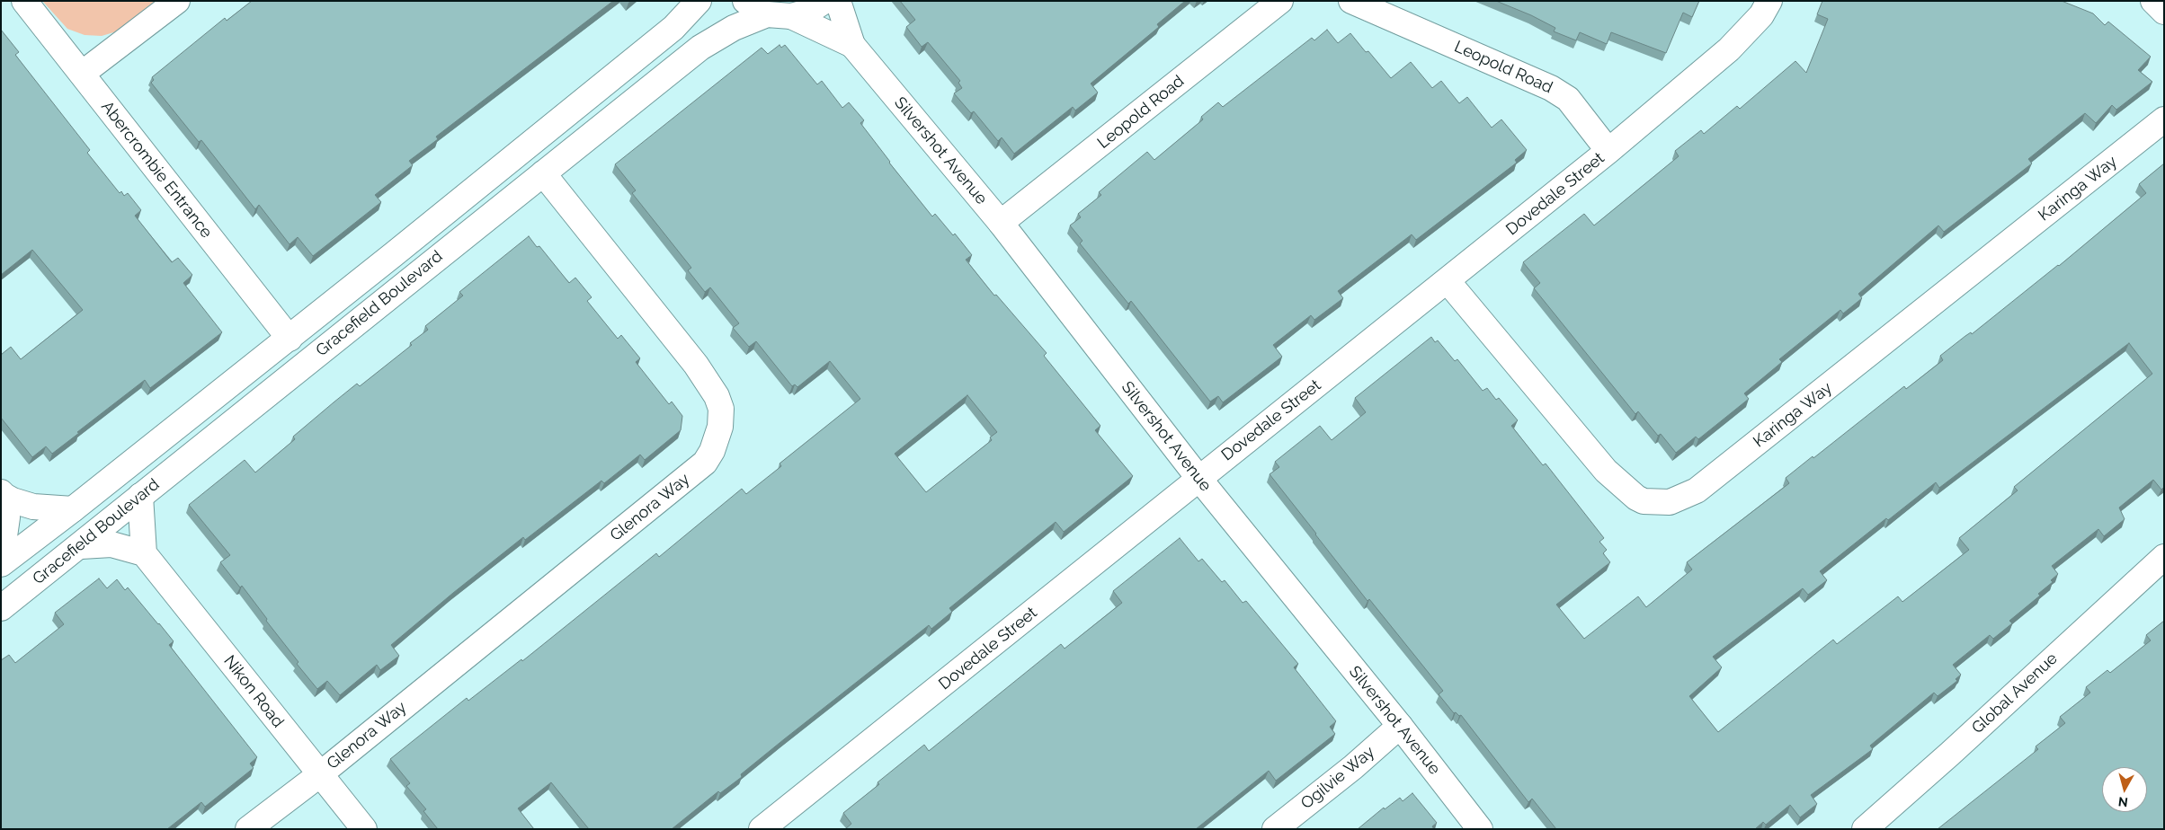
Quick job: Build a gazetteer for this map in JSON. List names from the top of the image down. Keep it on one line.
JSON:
{"streets":{"street":["Leopold Road","Silvershot Avenue","Abercrombie Entrance","Karinga Way","Dovedale Street","Gracefield Boulevard","Glenora Way","Nikon Road","Global Avenue","Ogilvie Way"]},"crossings":[["Leopold Road","Silvershot Avenue"],["Leopold Road","Dovedale Street"],["Silvershot Avenue","Dovedale Street"],["Silvershot Avenue","Gracefield Boulevard"],["Silvershot Avenue","Ogilvie Way"],["Abercrombie Entrance","Gracefield Boulevard"],["Karinga Way","Dovedale Street"],["Gracefield Boulevard","Glenora Way"],["Glenora Way","Nikon Road"]],"north":"bottom"}
